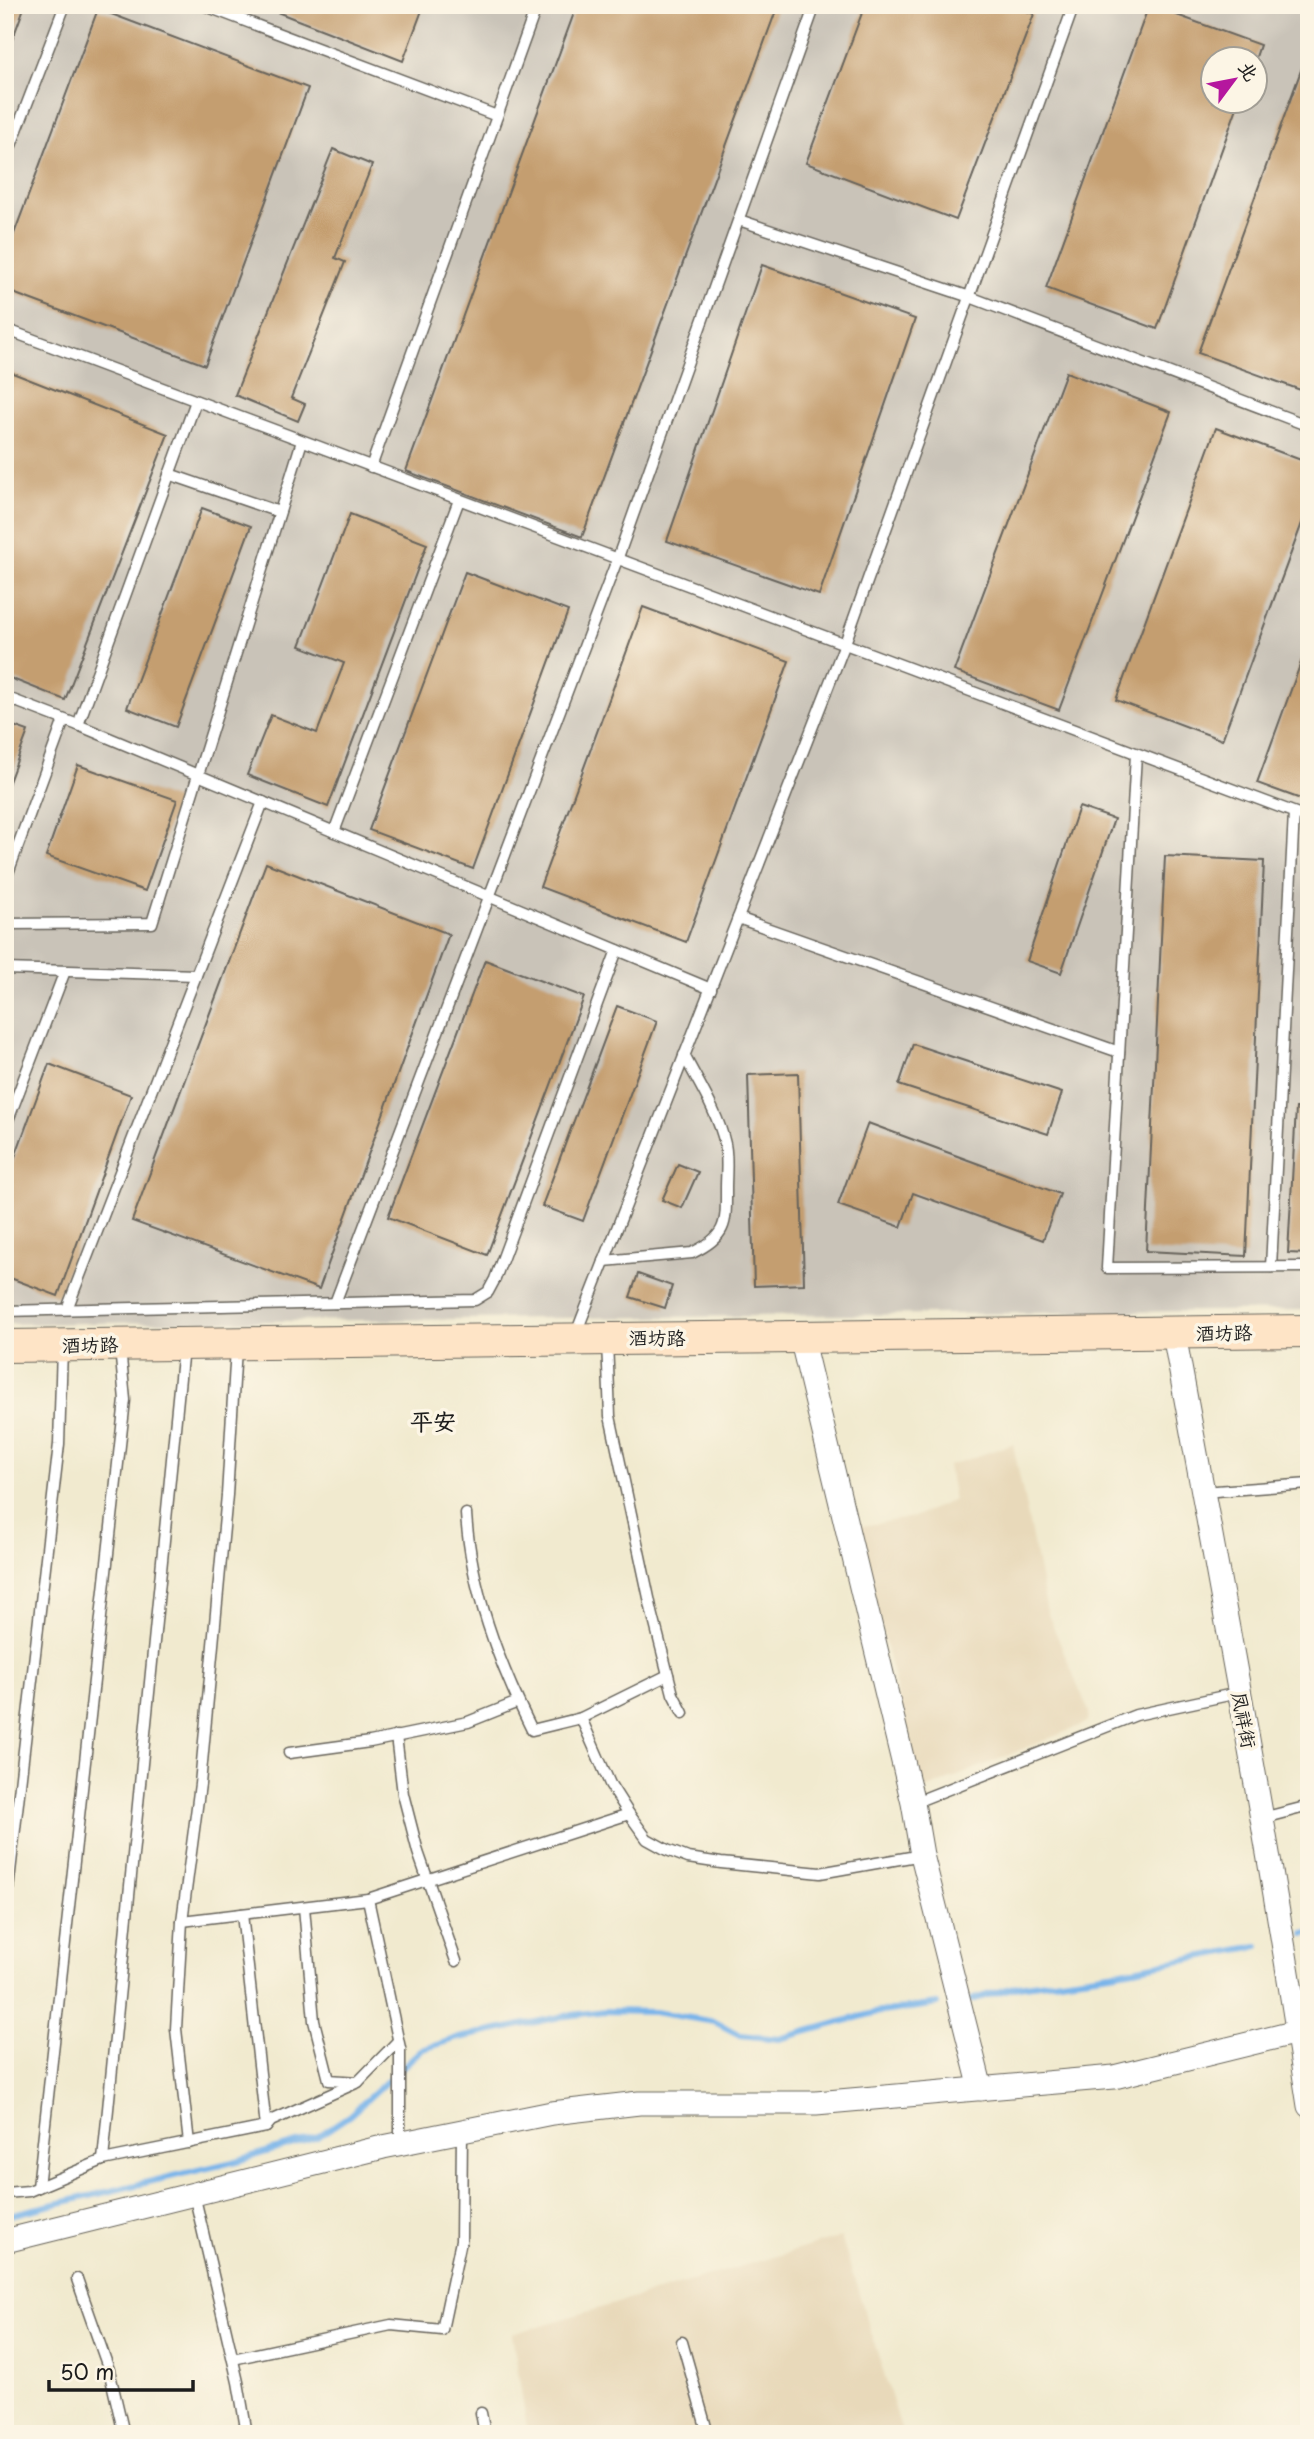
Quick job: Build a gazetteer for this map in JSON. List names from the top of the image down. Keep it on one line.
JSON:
{"streets":{"street":["酒坊路","凤祥街"]},"crossings":[["酒坊路","凤祥街"]],"districts":["平安"],"scale_bar":"50 m","north":"top right"}
